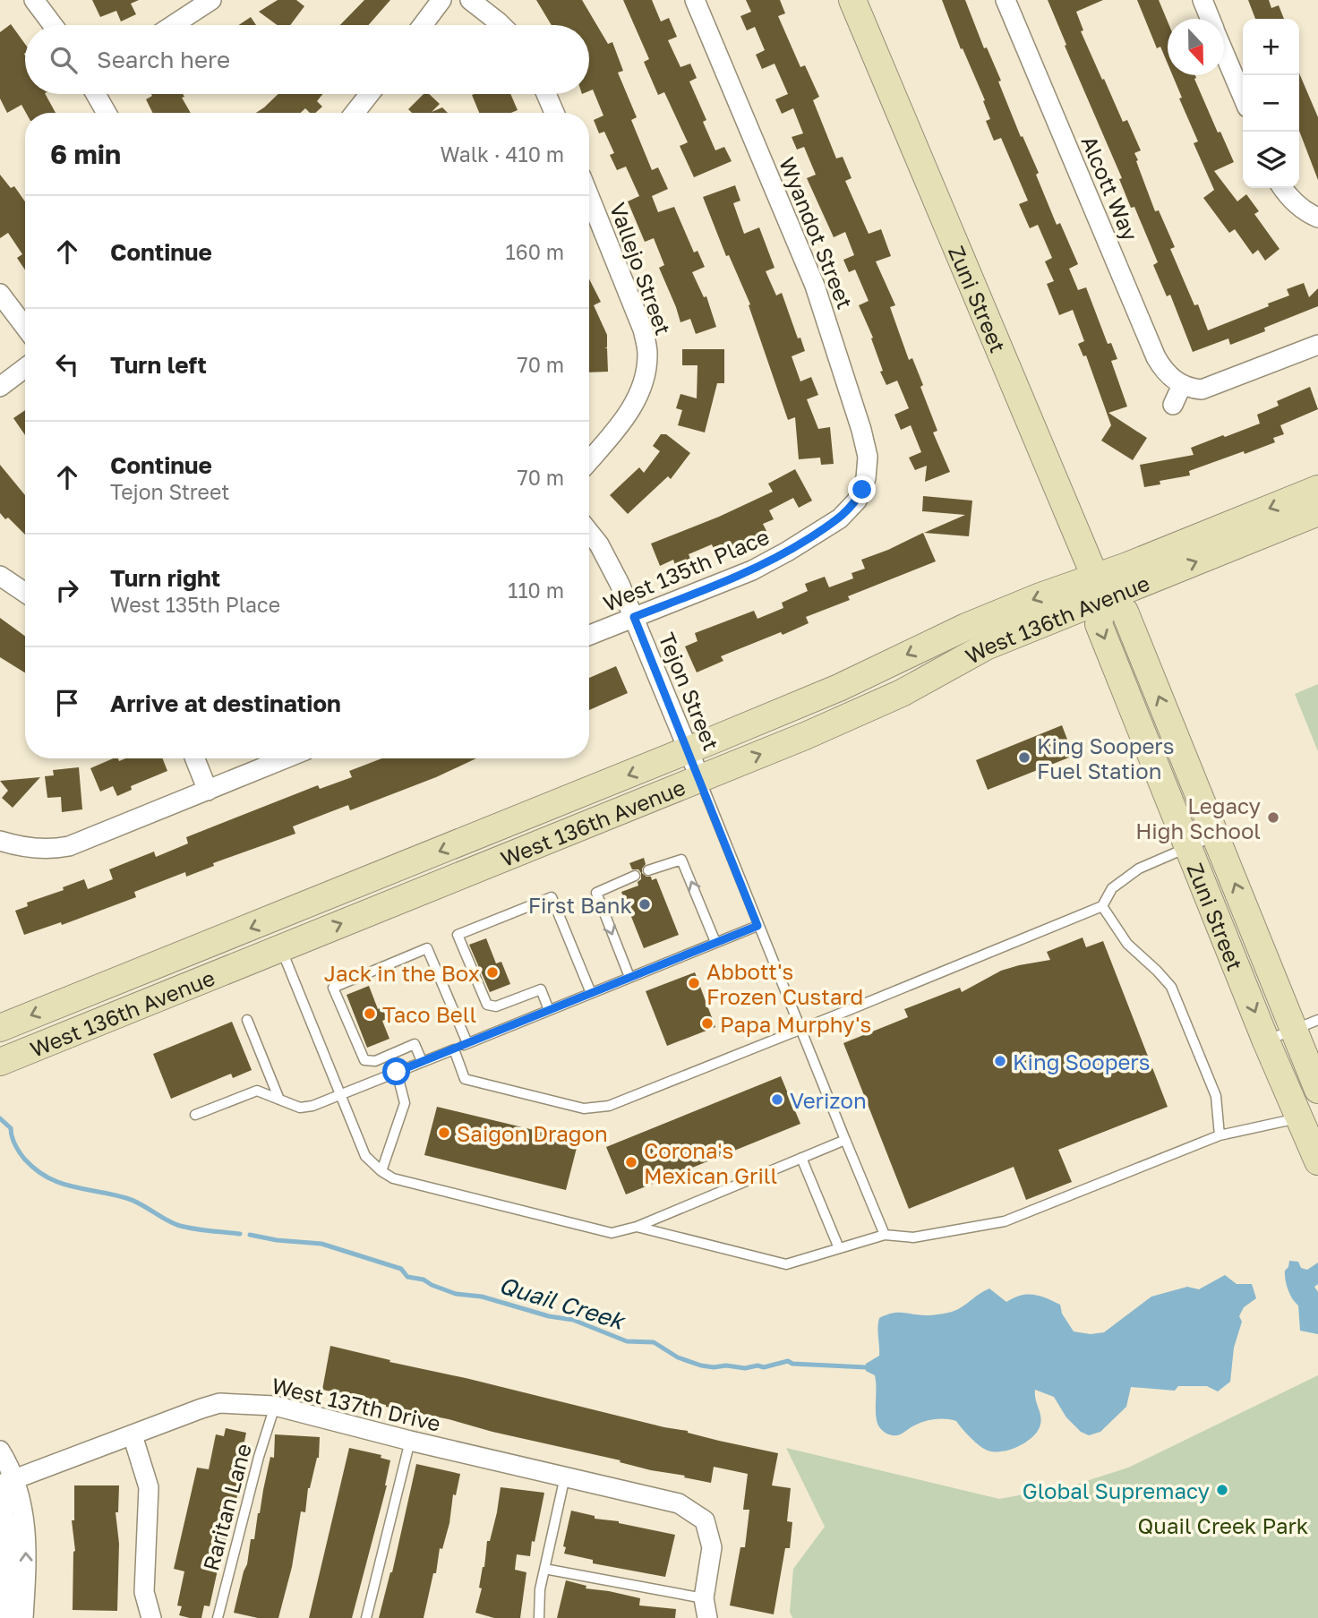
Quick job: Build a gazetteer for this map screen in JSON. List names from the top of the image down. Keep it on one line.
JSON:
{"streets":{"main road":["Zuni Street","West 136th Avenue"],"street":["Alcott Way","Wyandot Street","Vallejo Street","West 135th Place","Tejon Street","West 137th Drive"],"lane":["Raritan Lane"]},"crossings":[["Wyandot Street","West 135th Place"],["Zuni Street","West 136th Avenue"],["West 135th Place","Tejon Street"],["West 136th Avenue","Tejon Street"],["West 137th Drive","Raritan Lane"]],"water":["Quail Creek"],"parks":["Quail Creek Park"],"places":["King Soopers Fuel Station","Legacy High School","First Bank","Jack in the Box","Abbott's Frozen Custard","Taco Bell","Papa Murphy's","King Soopers","Verizon","Saigon Dragon","Corona's Mexican Grill","Global Supremacy"],"north":"bottom","page":{"map_buttons":["+","−"],"search":"Search here","heading":["6 min","Walk · 410 m"],"list":[["Continue","160 m"],["Turn left","70 m"],["Continue","Tejon Street","70 m"],["Turn right","West 135th Place","110 m"],"Arrive at destination"]}}
